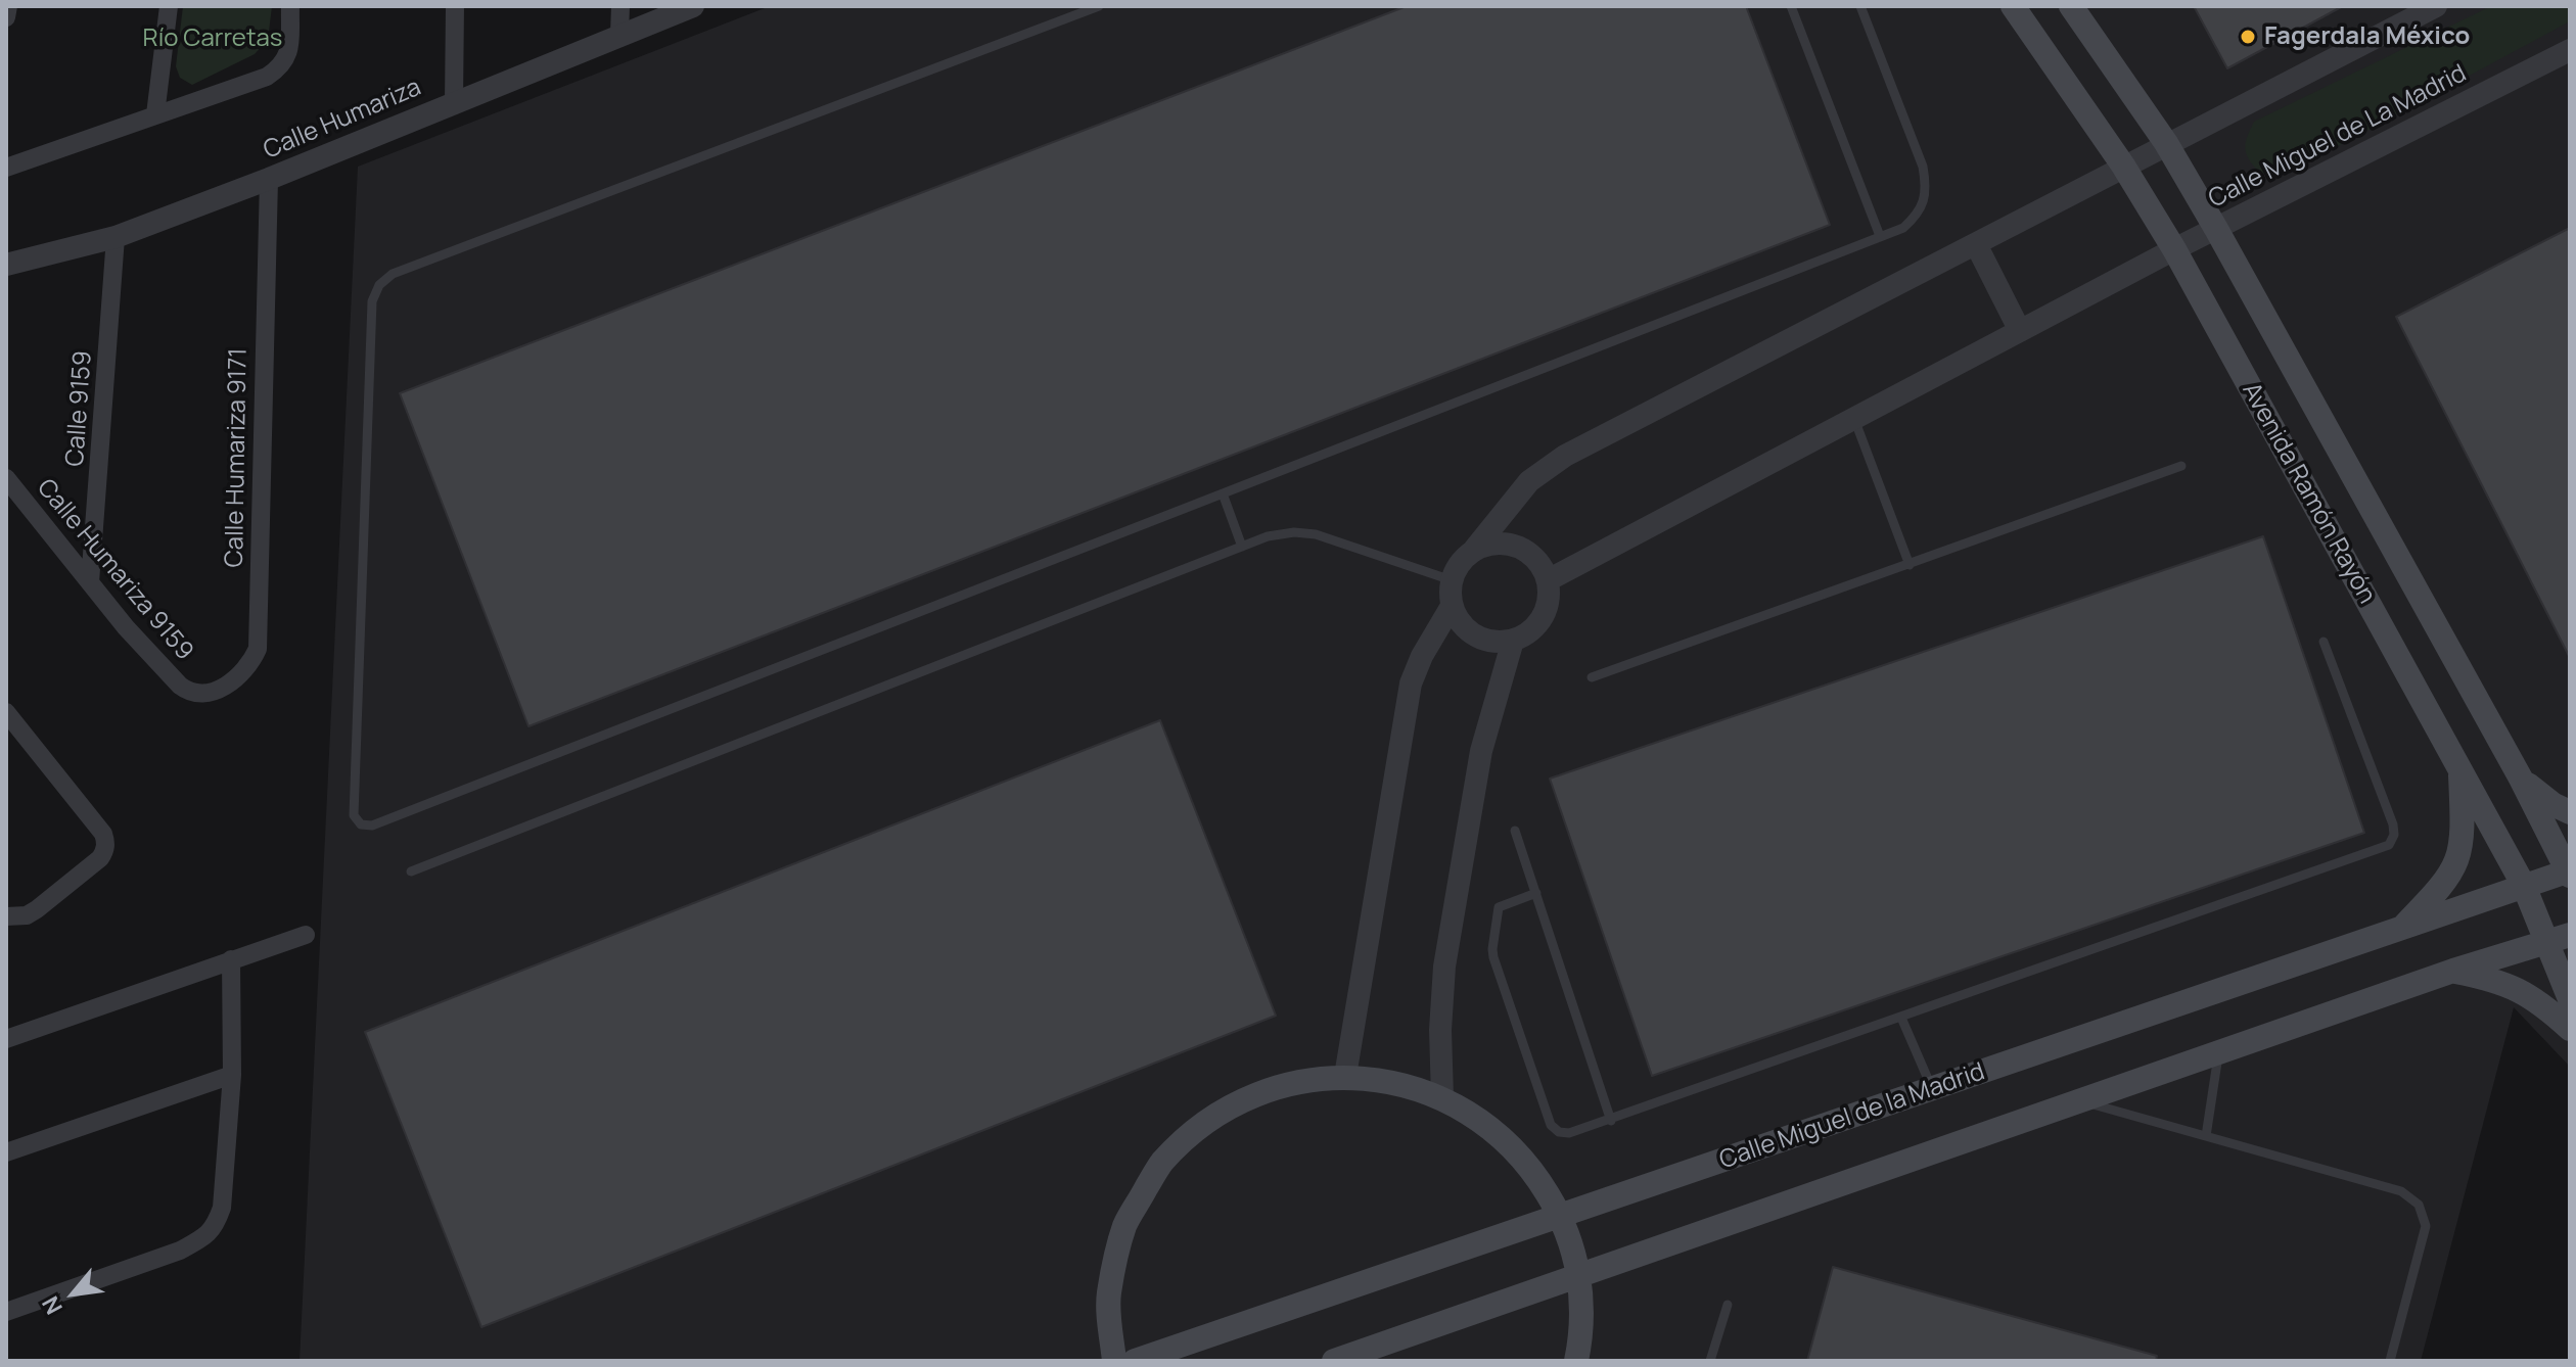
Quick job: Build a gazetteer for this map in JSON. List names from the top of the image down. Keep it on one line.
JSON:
{"streets":{"main road":["Avenida Ramón Rayón","Calle Miguel de la Madrid"],"street":["Calle Humariza","Calle Miguel de La Madrid","Calle 9159","Calle Humariza 9171","Calle Humariza 9159"]},"crossings":[["Calle Humariza","Calle 9159"],["Calle Humariza","Calle Humariza 9171"],["Calle Miguel de La Madrid","Avenida Ramón Rayón"],["Calle 9159","Calle Humariza 9159"],["Calle Humariza 9171","Calle Humariza 9159"],["Avenida Ramón Rayón","Calle Miguel de la Madrid"]],"parks":["Río Carretas"],"places":["Fagerdala México"],"north":"bottom left"}
